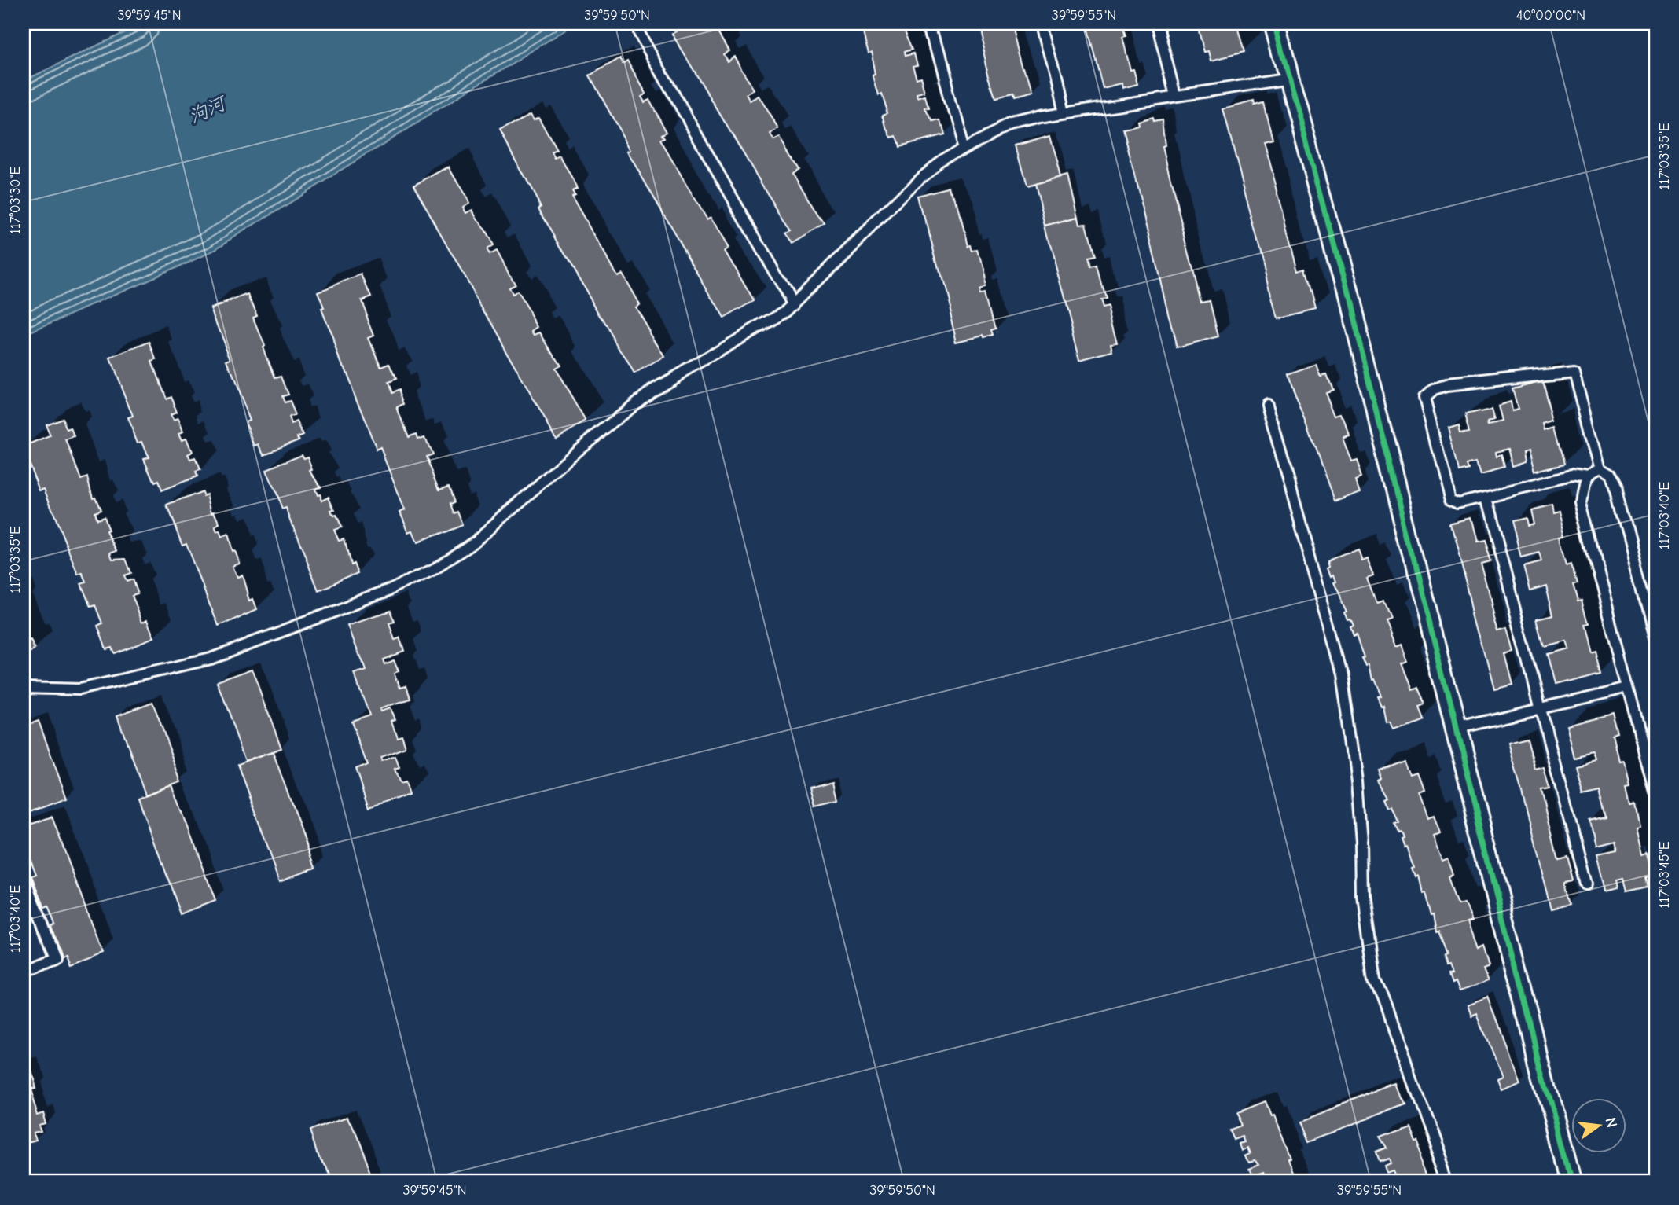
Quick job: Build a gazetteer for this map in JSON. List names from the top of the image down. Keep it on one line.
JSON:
{"water":["泃河"],"north":"right","coordinates":["39°59'45\"N","39°59'50\"N","39°59'55\"N","40°00'00\"N","117°03'35\"E","117°03'30\"E","117°03'40\"E","117°03'45\"E"]}
